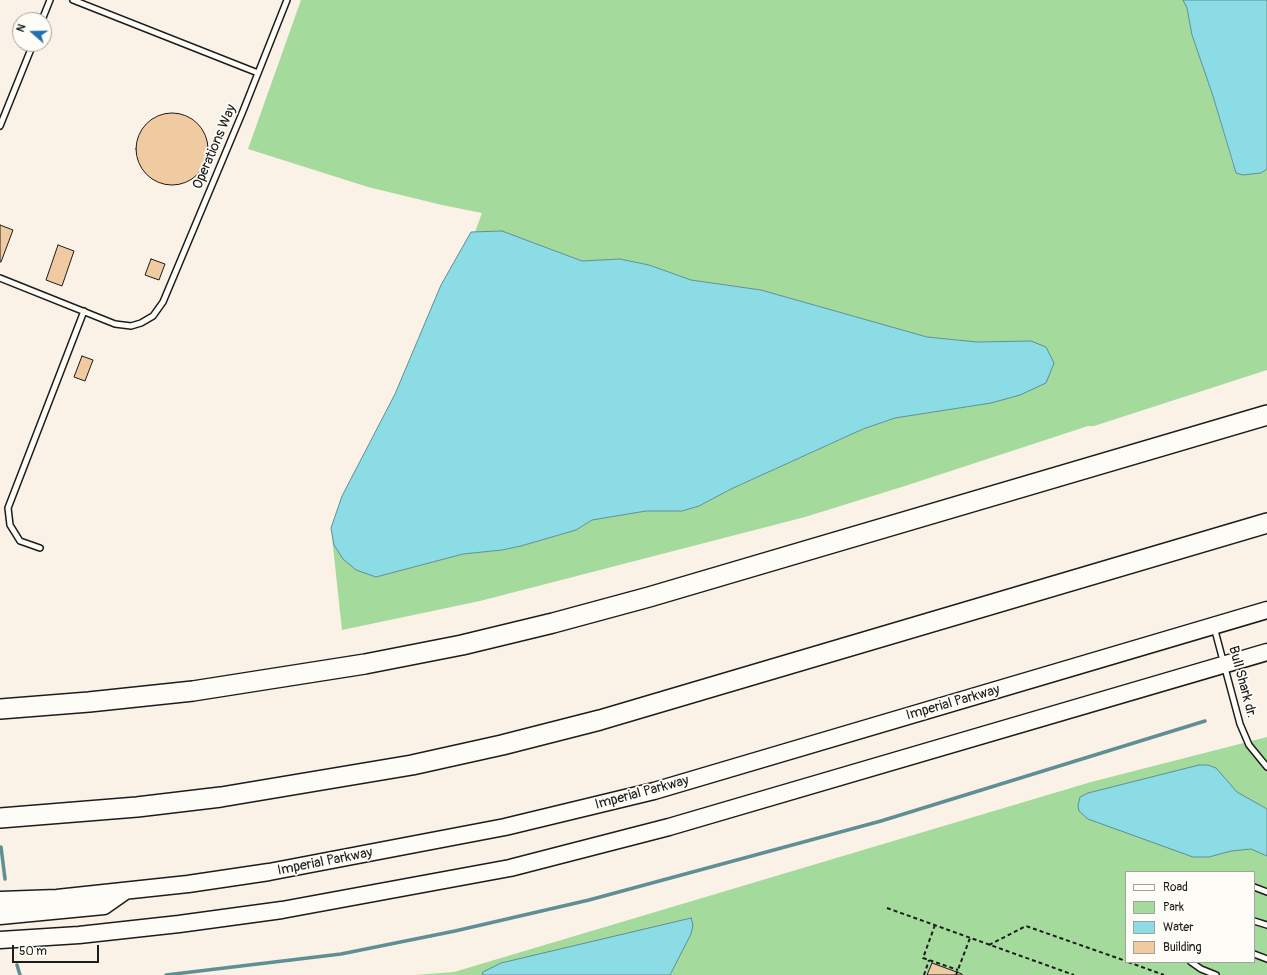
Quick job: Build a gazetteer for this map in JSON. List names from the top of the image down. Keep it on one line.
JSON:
{"streets":{"main road":["Imperial Parkway"],"lane":["Operations Way","Bull Shark dr."]},"crossings":[["Bull Shark dr.","Imperial Parkway"]],"legend":["Road","Park","Water","Building"],"scale_bar":"50 m","north":"left"}
